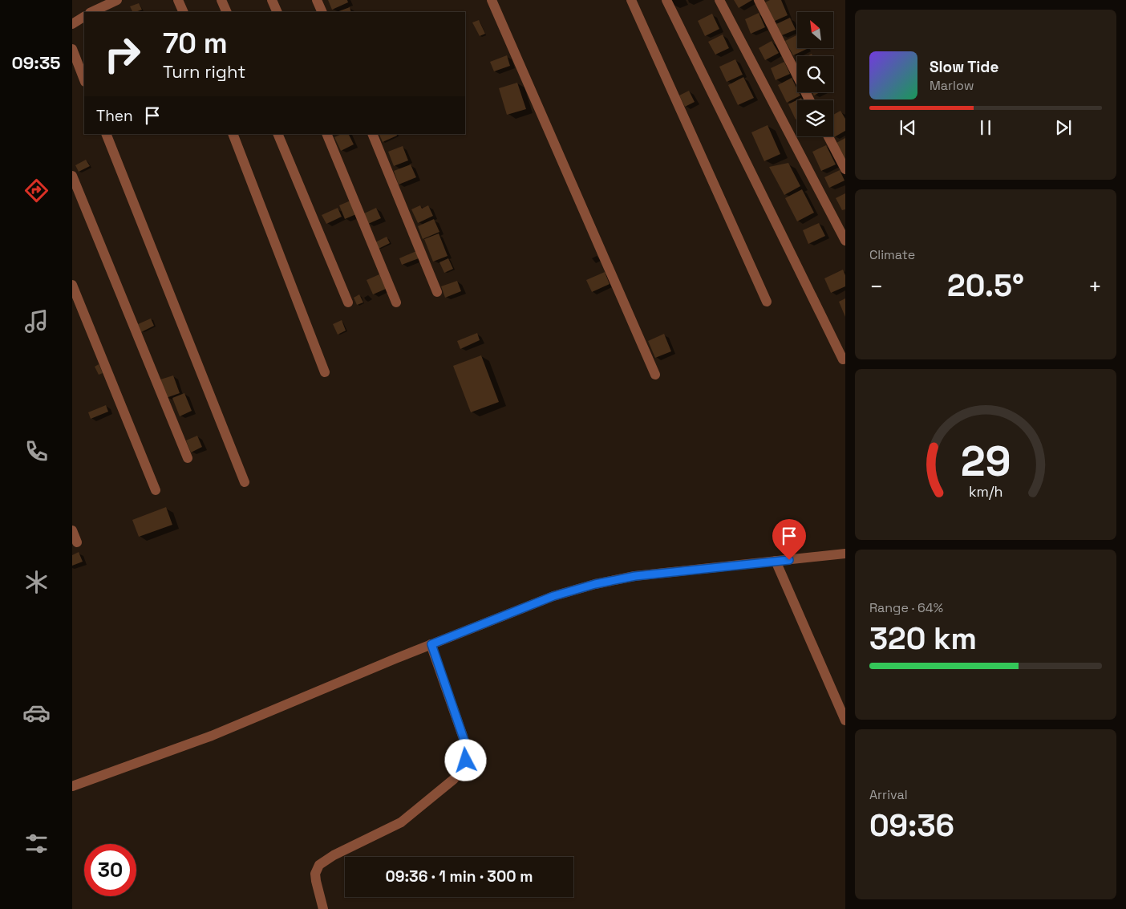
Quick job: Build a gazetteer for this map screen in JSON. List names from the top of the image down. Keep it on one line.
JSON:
{"north":"top left","page":{"tabs":"09:35","turn":["70 m","Turn right"],"song":["Slow Tide","Marlow"],"then":"Then","tile":["Climate",["Range · 64%","320 km"],["Arrival","09:36"]],"heat":["−","20.5°","+"],"limit":"30","trip":"09:36 · 1 min · 300 m","gauge":["29","km/h"]}}
